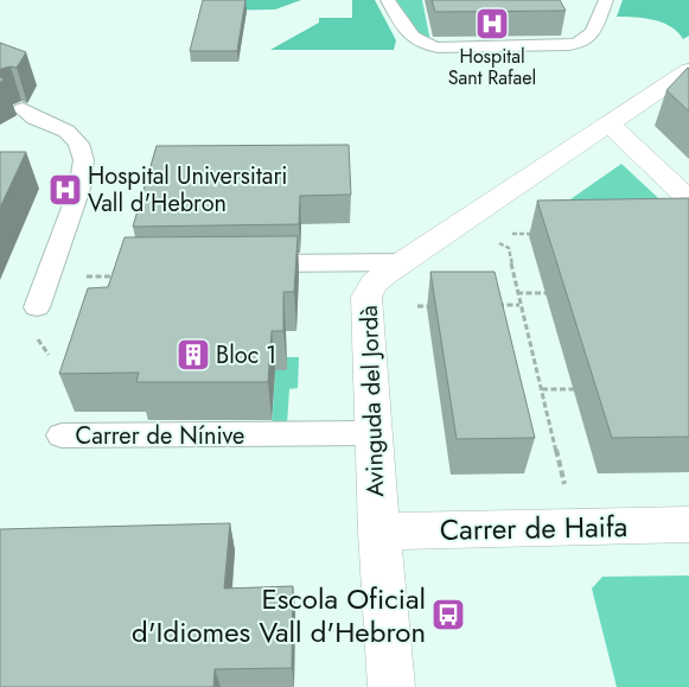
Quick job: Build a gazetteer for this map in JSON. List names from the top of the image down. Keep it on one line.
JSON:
{"streets":{"street":["Avinguda del Jordà","Carrer de Haifa"],"lane":["Carrer de Nínive"]},"crossings":[["Avinguda del Jordà","Carrer de Nínive"],["Avinguda del Jordà","Carrer de Haifa"]],"places":{"hospital":["Hospital Sant Rafael","Hospital Universitari Vall d'Hebron"],"building":["Bloc 1"],"bus stop":["Escola Oficial d'Idiomes Vall d'Hebron"]}}
